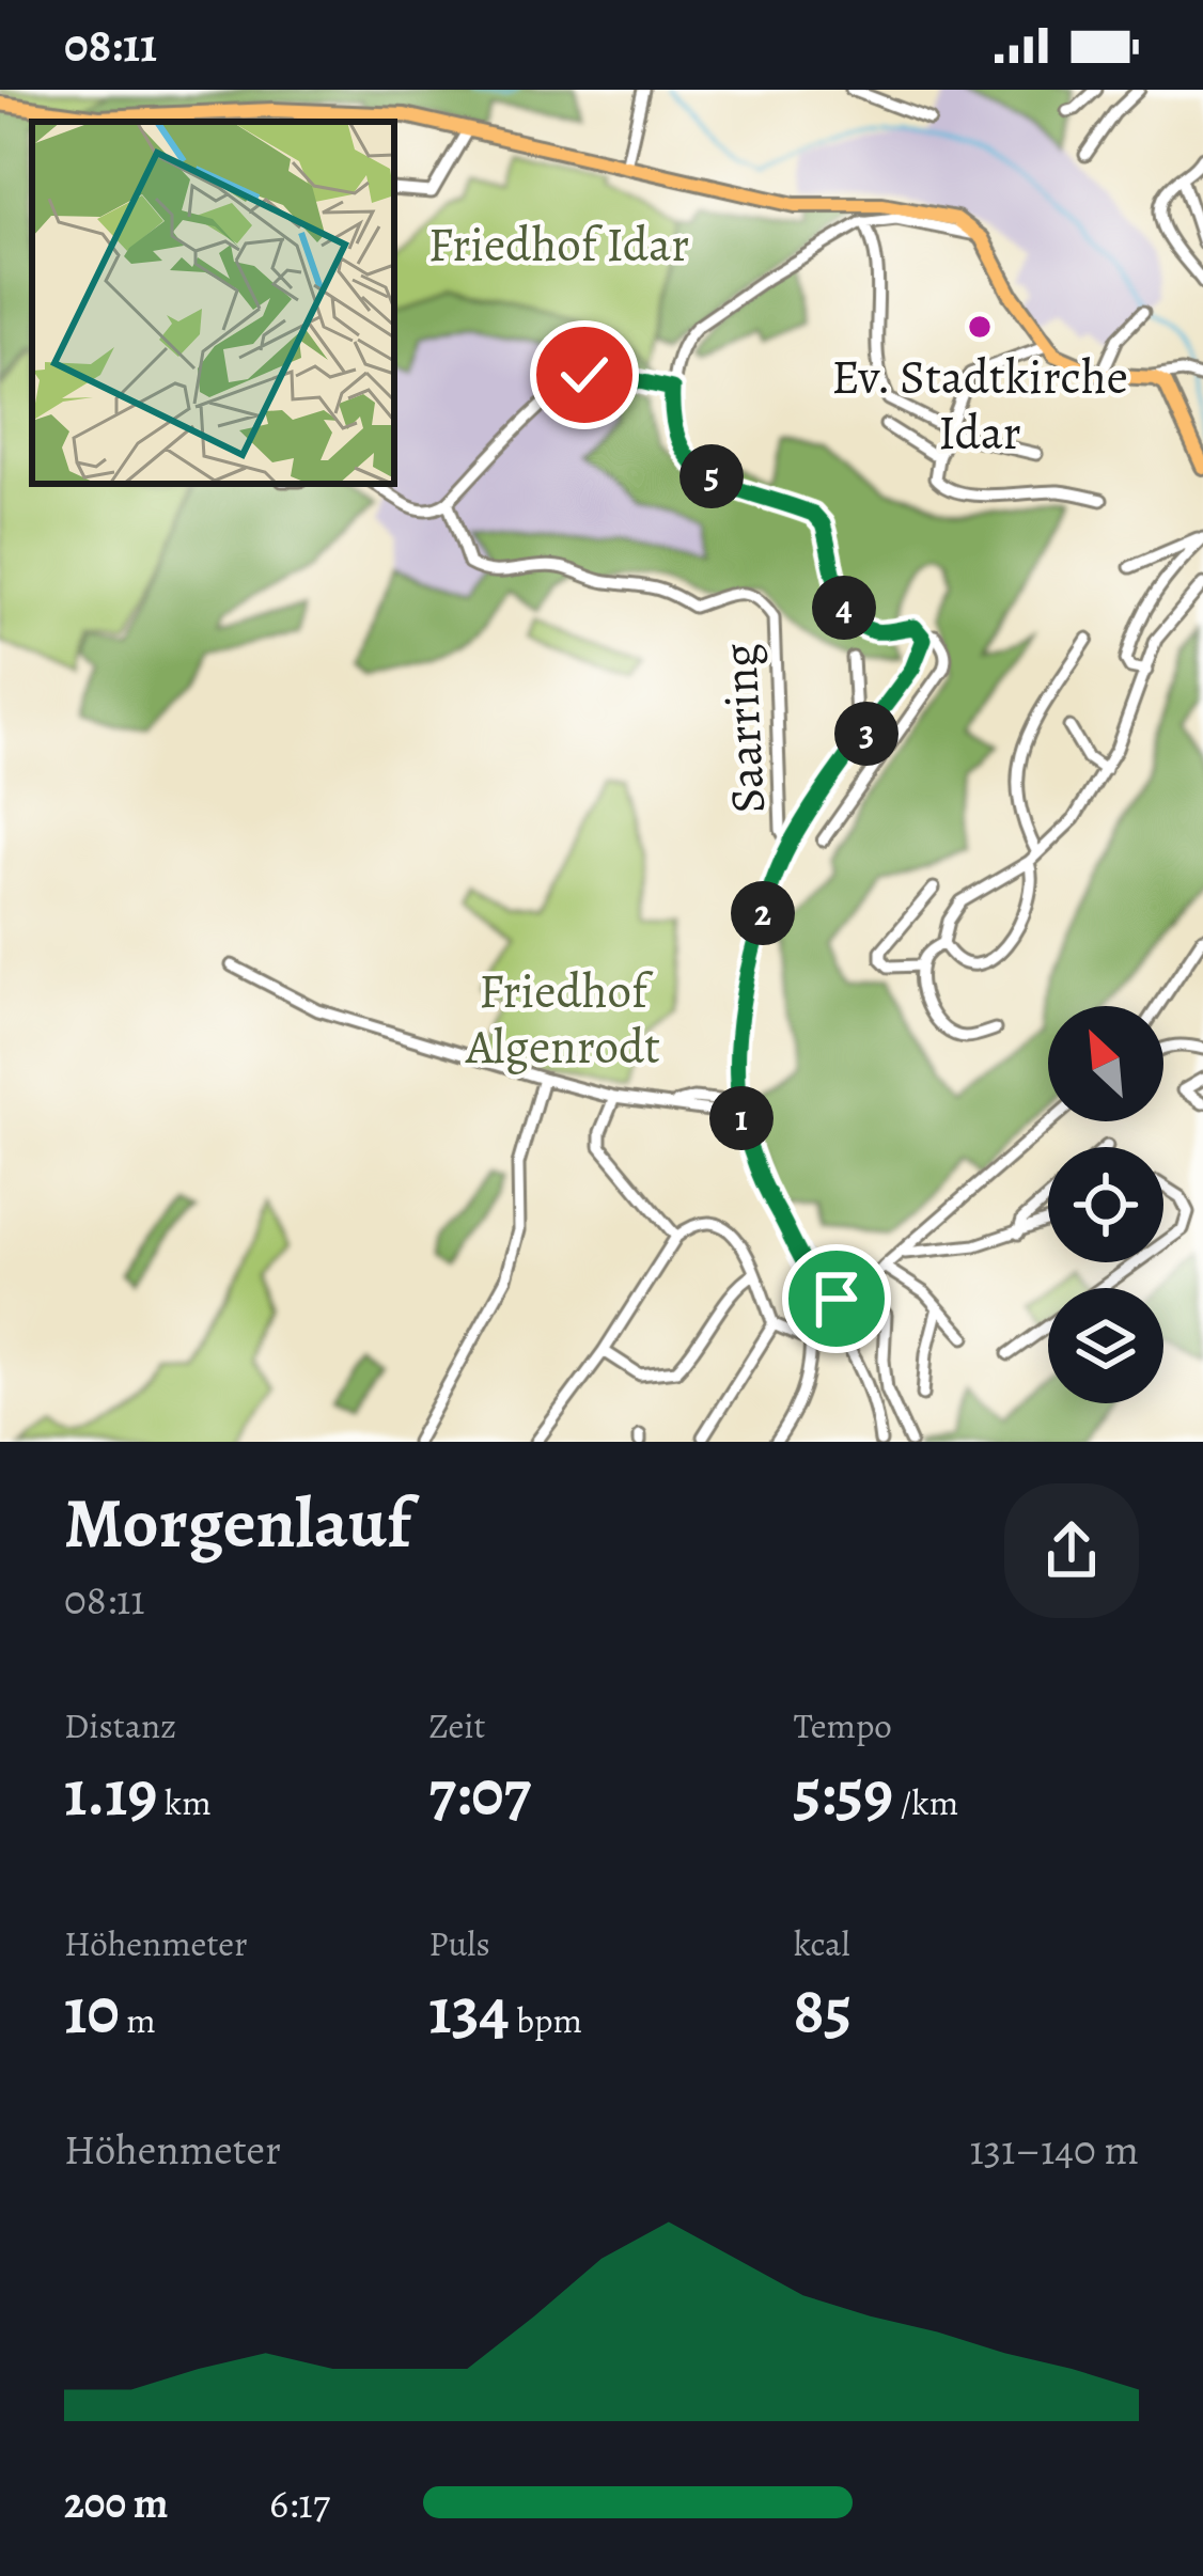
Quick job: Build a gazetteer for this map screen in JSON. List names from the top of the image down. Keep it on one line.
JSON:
{"streets":{"street":["Saarring"]},"parks":["Friedhof Idar","Friedhof Algenrodt"],"places":["Ev. Stadtkirche Idar"],"north":"top left","page":{"status":"08:11","pins":["5","4","3","2","1"],"heading":["Morgenlauf","08:11"],"stats":[["Distanz","1.19 km"],["Zeit","7:07"],["Tempo","5:59 /km"],["Höhenmeter","10 m"],["Puls","134 bpm"],["kcal","85"]],"chart":["Höhenmeter","131–140 m"],"list":[{"name":"200 m","note":"6:17"}]}}
